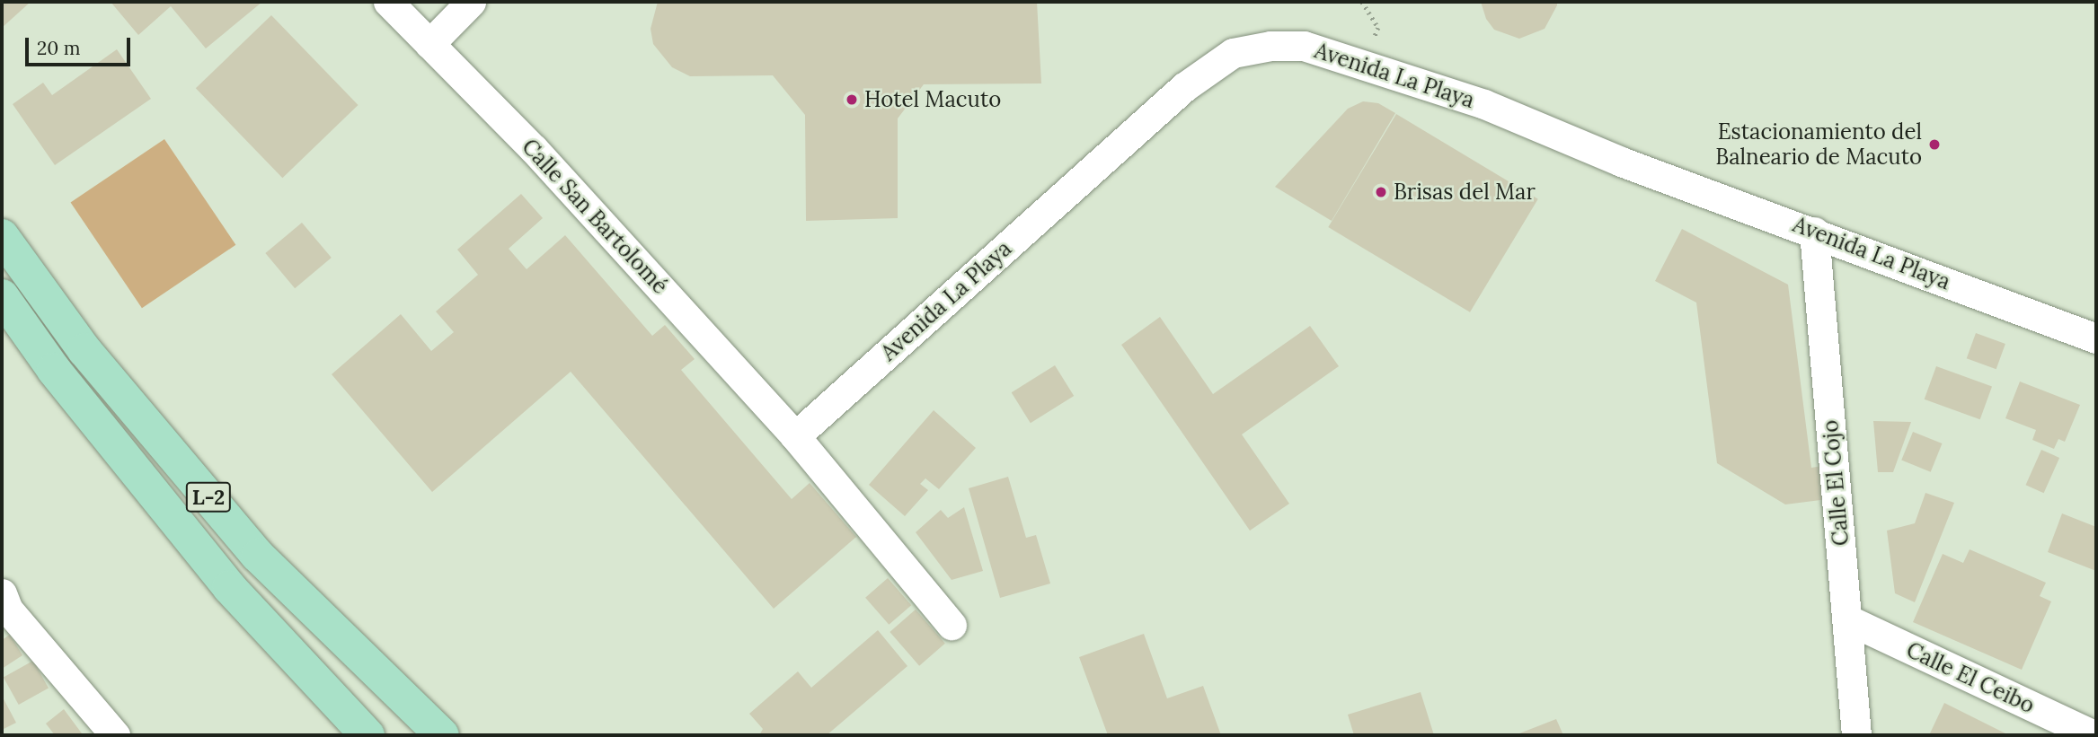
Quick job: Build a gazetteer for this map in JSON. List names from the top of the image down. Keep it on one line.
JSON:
{"streets":{"main road":["L-2"],"street":["Avenida La Playa","Calle San Bartolomé","Calle El Cojo","Calle El Ceibo"]},"crossings":[["Avenida La Playa","Calle San Bartolomé"],["Avenida La Playa","Calle El Cojo"],["Calle El Cojo","Calle El Ceibo"]],"places":["Hotel Macuto","Estacionamiento del Balneario de Macuto","Brisas del Mar"],"scale_bar":"20 m"}
